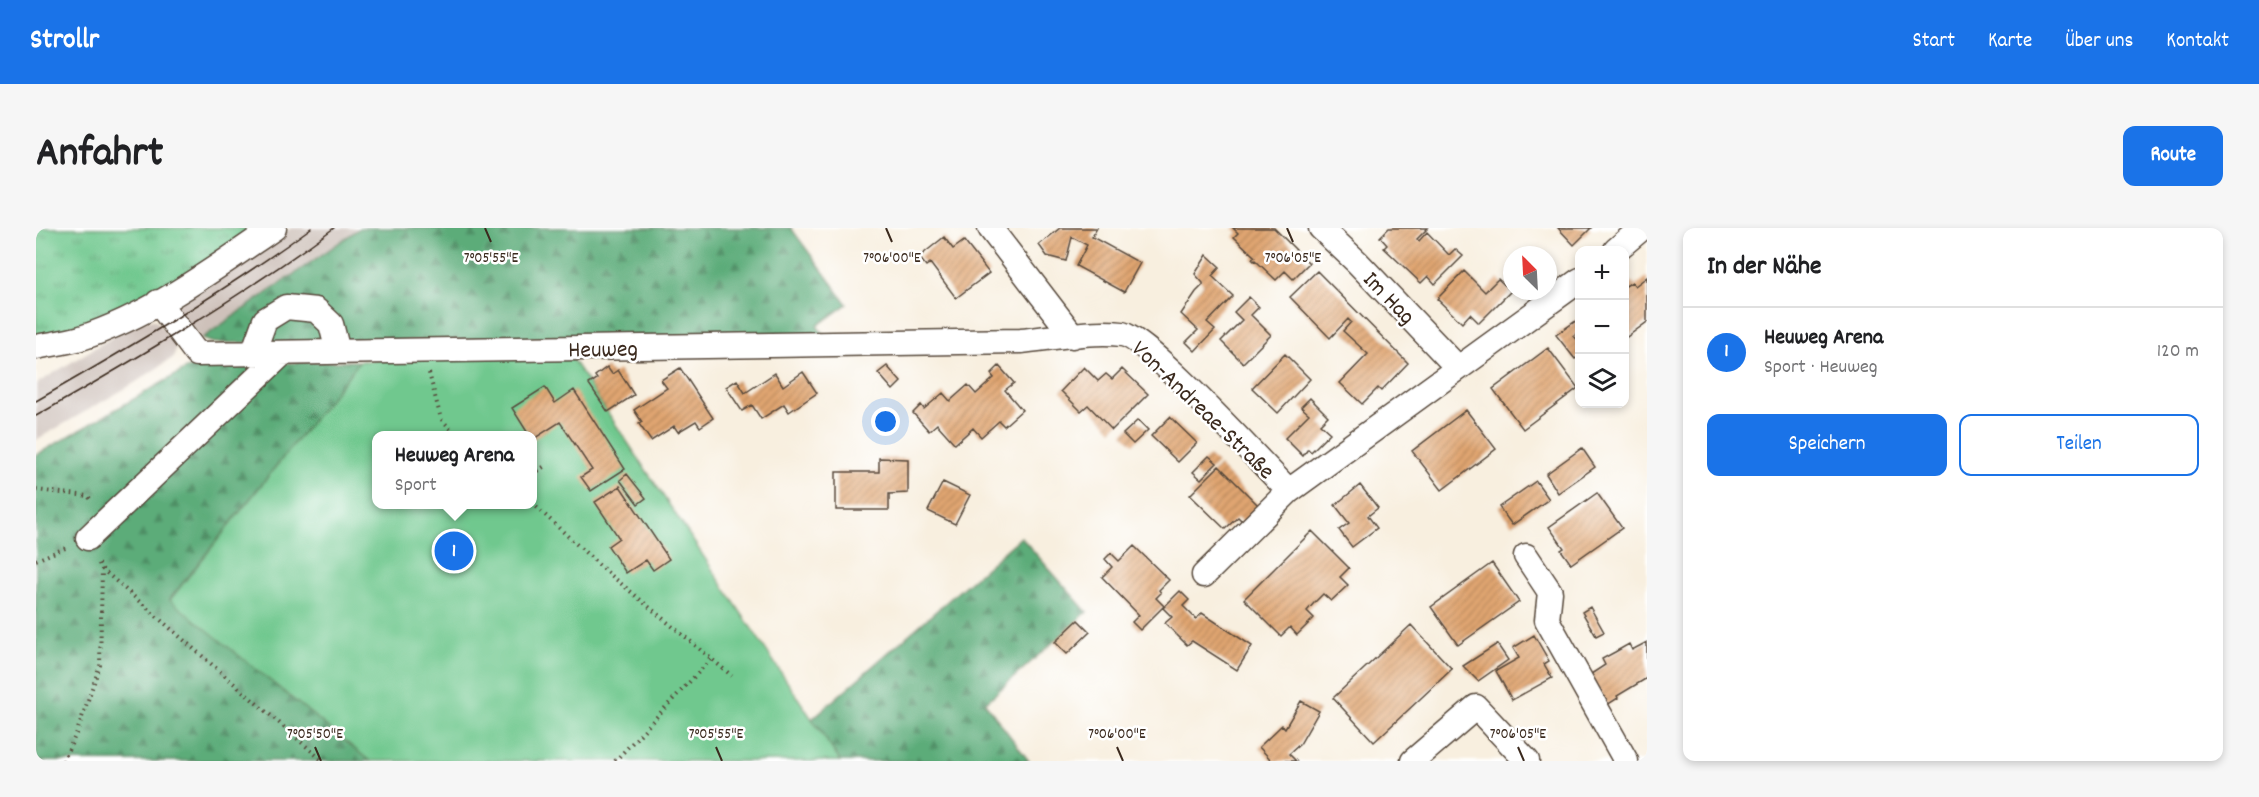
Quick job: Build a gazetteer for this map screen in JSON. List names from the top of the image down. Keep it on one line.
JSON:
{"streets":{"street":["Im Hag","Heuweg","Von-Andreae-Straße"]},"crossings":[["Im Hag","Von-Andreae-Straße"],["Heuweg","Von-Andreae-Straße"]],"north":"top left","page":{"header":"Strollr","nav":["Start","Karte","Über uns","Kontakt"],"title":"Anfahrt","buttons":["Route",["Speichern","Teilen"]],"heading":"In der Nähe","map_buttons":["+","−"],"list":[{"mark":"1","name":"Heuweg Arena","note":"Sport · Heuweg","value":"120 m"}],"popup":["Heuweg Arena","Sport"],"pins":"1"},"coordinates":["7°05'55\"E","7°06'00\"E","7°06'05\"E","7°05'50\"E"]}
